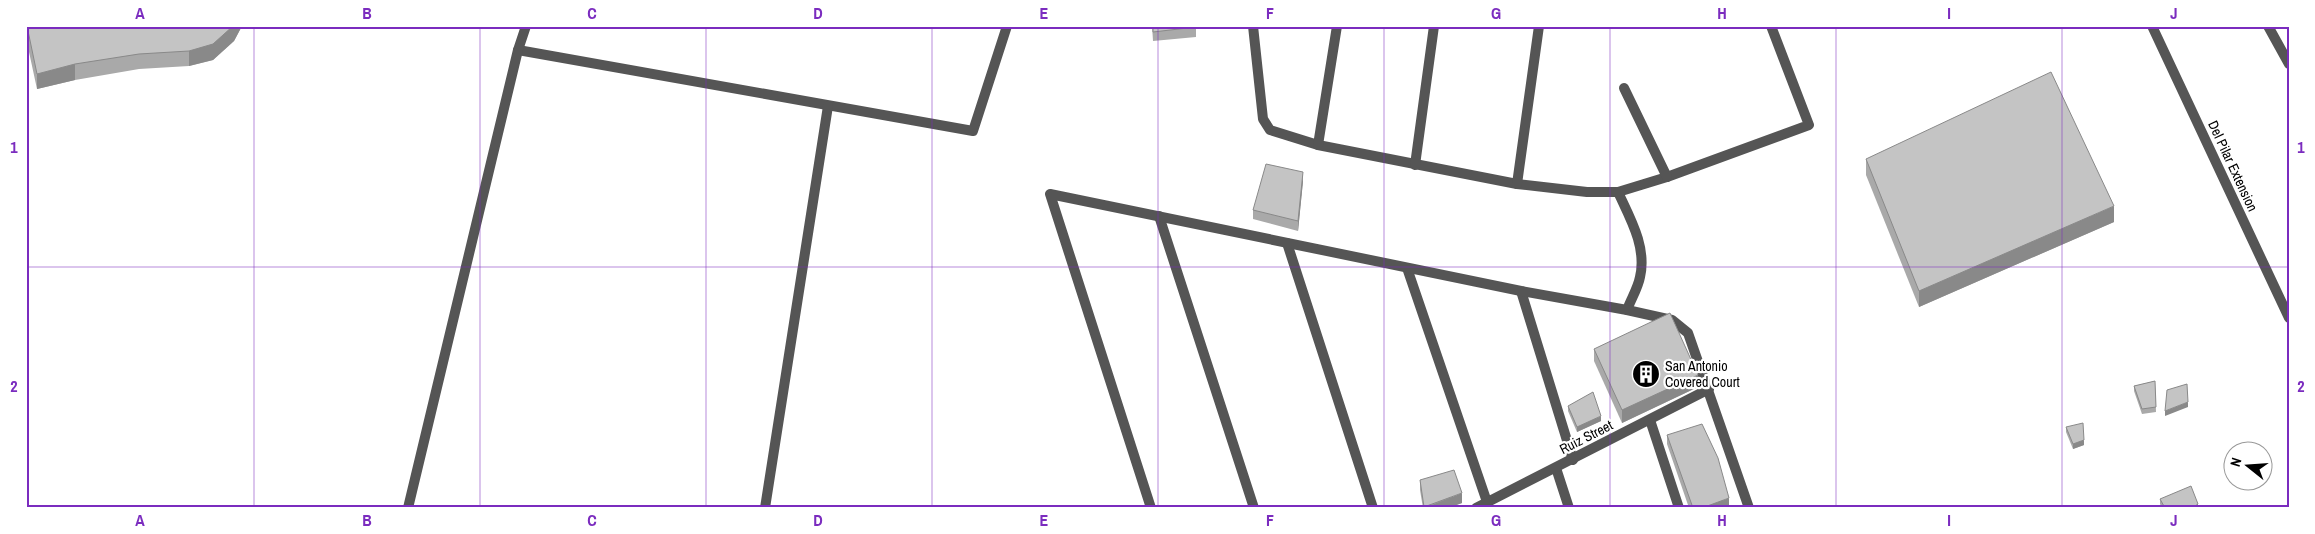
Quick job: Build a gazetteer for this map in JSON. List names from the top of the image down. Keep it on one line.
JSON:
{"streets":{"street":["Del Pilar Extension","Ruiz Street"]},"places":{"building":["San Antonio Covered Court"]},"north":"left","grid":{"columns":["A","B","C","D","E","F","G","H","I","J"],"rows":["1","2"]}}
